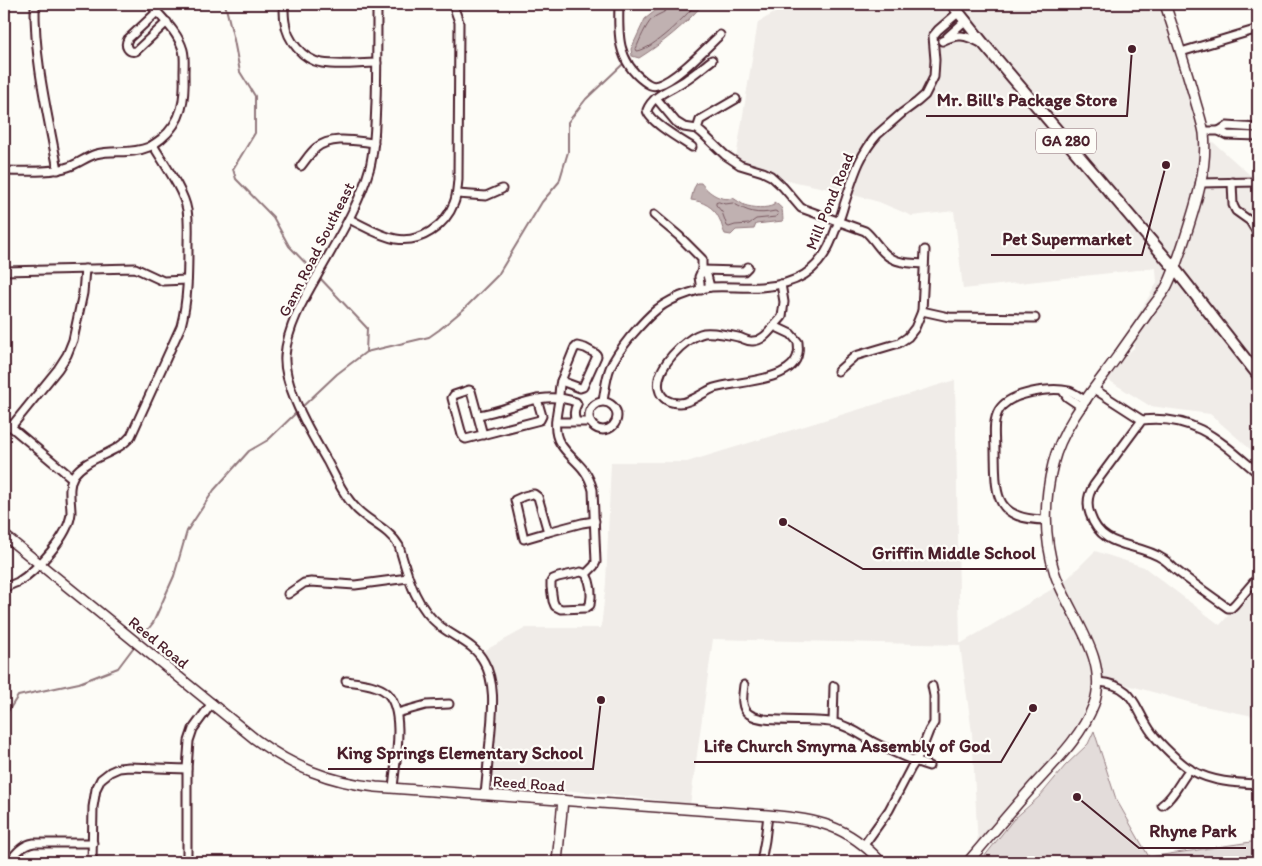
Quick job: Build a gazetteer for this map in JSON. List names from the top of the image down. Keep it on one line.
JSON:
{"streets":{"main road":["GA 280"],"street":["Mill Pond Road","Gann Road Southeast","Reed Road"]},"crossings":[["GA 280","Mill Pond Road"],["Gann Road Southeast","Reed Road"]],"places":["Mr. Bill's Package Store","Pet Supermarket","Griffin Middle School","King Springs Elementary School","Life Church Smyrna Assembly of God","Rhyne Park"]}
